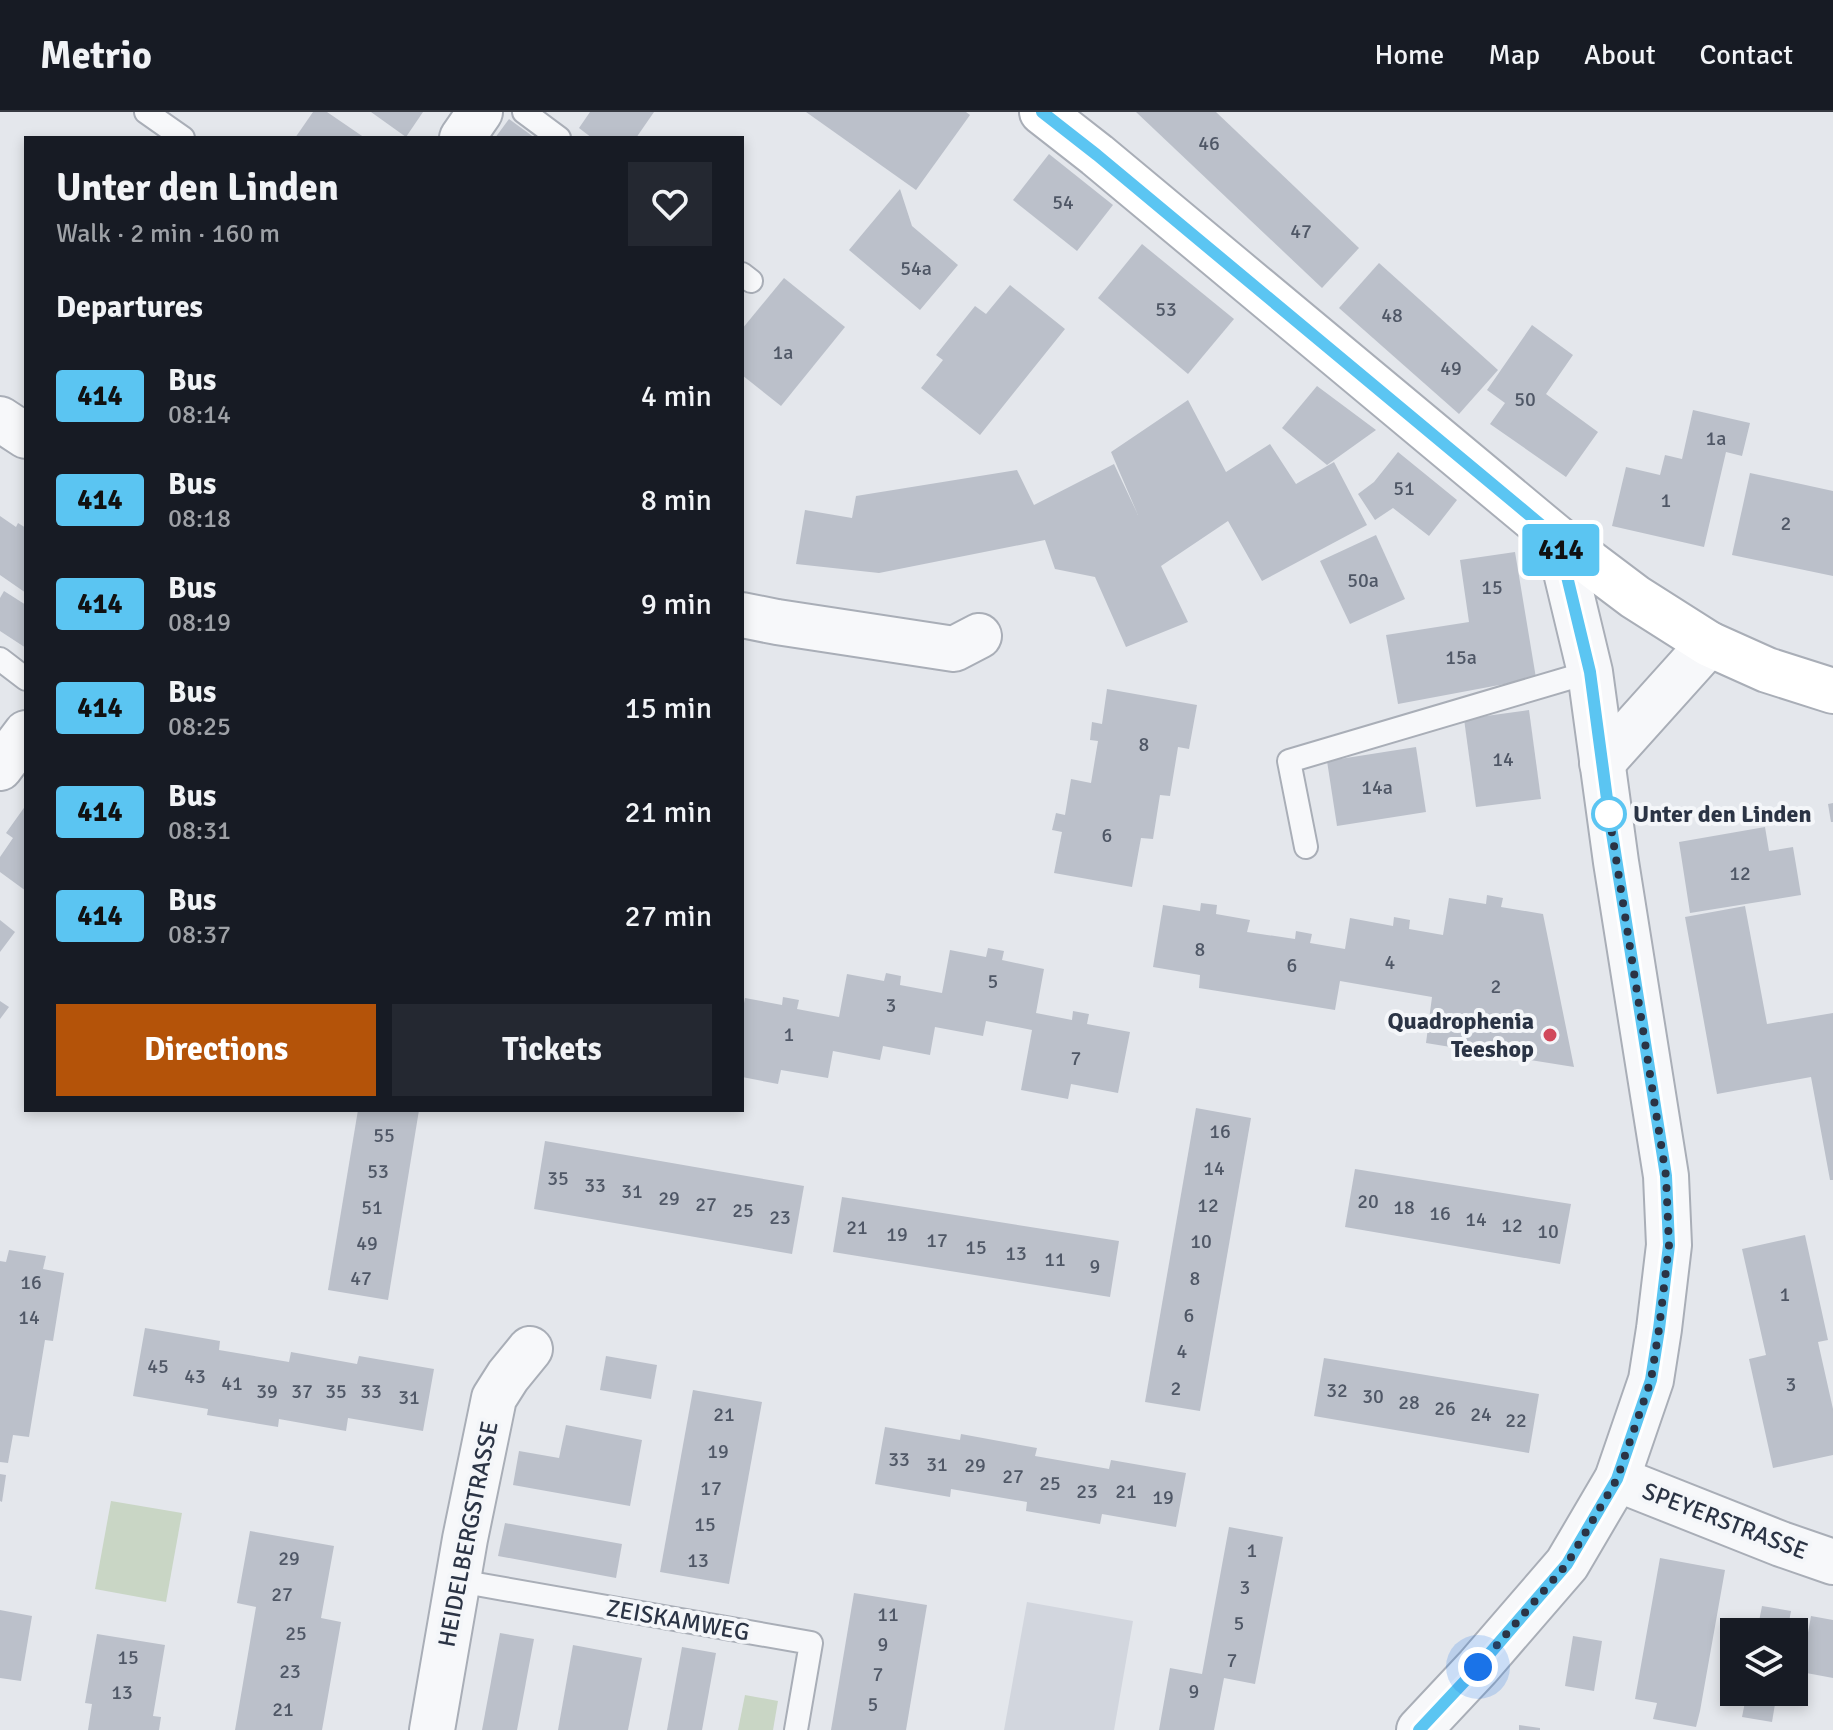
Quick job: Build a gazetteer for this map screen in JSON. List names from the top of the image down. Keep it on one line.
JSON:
{"streets":{"street":["SPEYERSTRASSE","HEIDELBERGSTRASSE"],"lane":["ZEISKAMWEG"]},"crossings":[["HEIDELBERGSTRASSE","ZEISKAMWEG"]],"places":["Unter den Linden","Quadrophenia Teeshop"],"lines":["bus line 414"],"house_numbers":["46","54","47","54a","53","48","1a","49","50","1a","51","1","2","50a","15","15a","8","14","14a","6","12","8","4","6","5","2","3","1","7","16","55","14","53","35","33","31","29","20","27","12","51","18","25","16","23","14","12","21","10","19","17","10","49","15","13","11","9","47","8","16","1","6","14","4","45","43","41","3","2","32","39","37","35","33","30","31","28","26","21","24","22","19","33","31","29","27","25","17","23","21","19","15","1","29","13","3","27","11","5","25","9","15","7","23","7","9","13","5","21"],"page":{"header":"Metrio","nav":["Home","Map","About","Contact"],"on_map":"414","heading":[["Unter den Linden","Walk · 2 min · 160 m"],"Departures"],"list":[{"mark":"414","name":"Bus","note":"08:14","value":"4 min"},{"mark":"414","name":"Bus","note":"08:18","value":"8 min"},{"mark":"414","name":"Bus","note":"08:19","value":"9 min"},{"mark":"414","name":"Bus","note":"08:25","value":"15 min"},{"mark":"414","name":"Bus","note":"08:31","value":"21 min"},{"mark":"414","name":"Bus","note":"08:37","value":"27 min"}],"buttons":["Directions","Tickets"]}}
